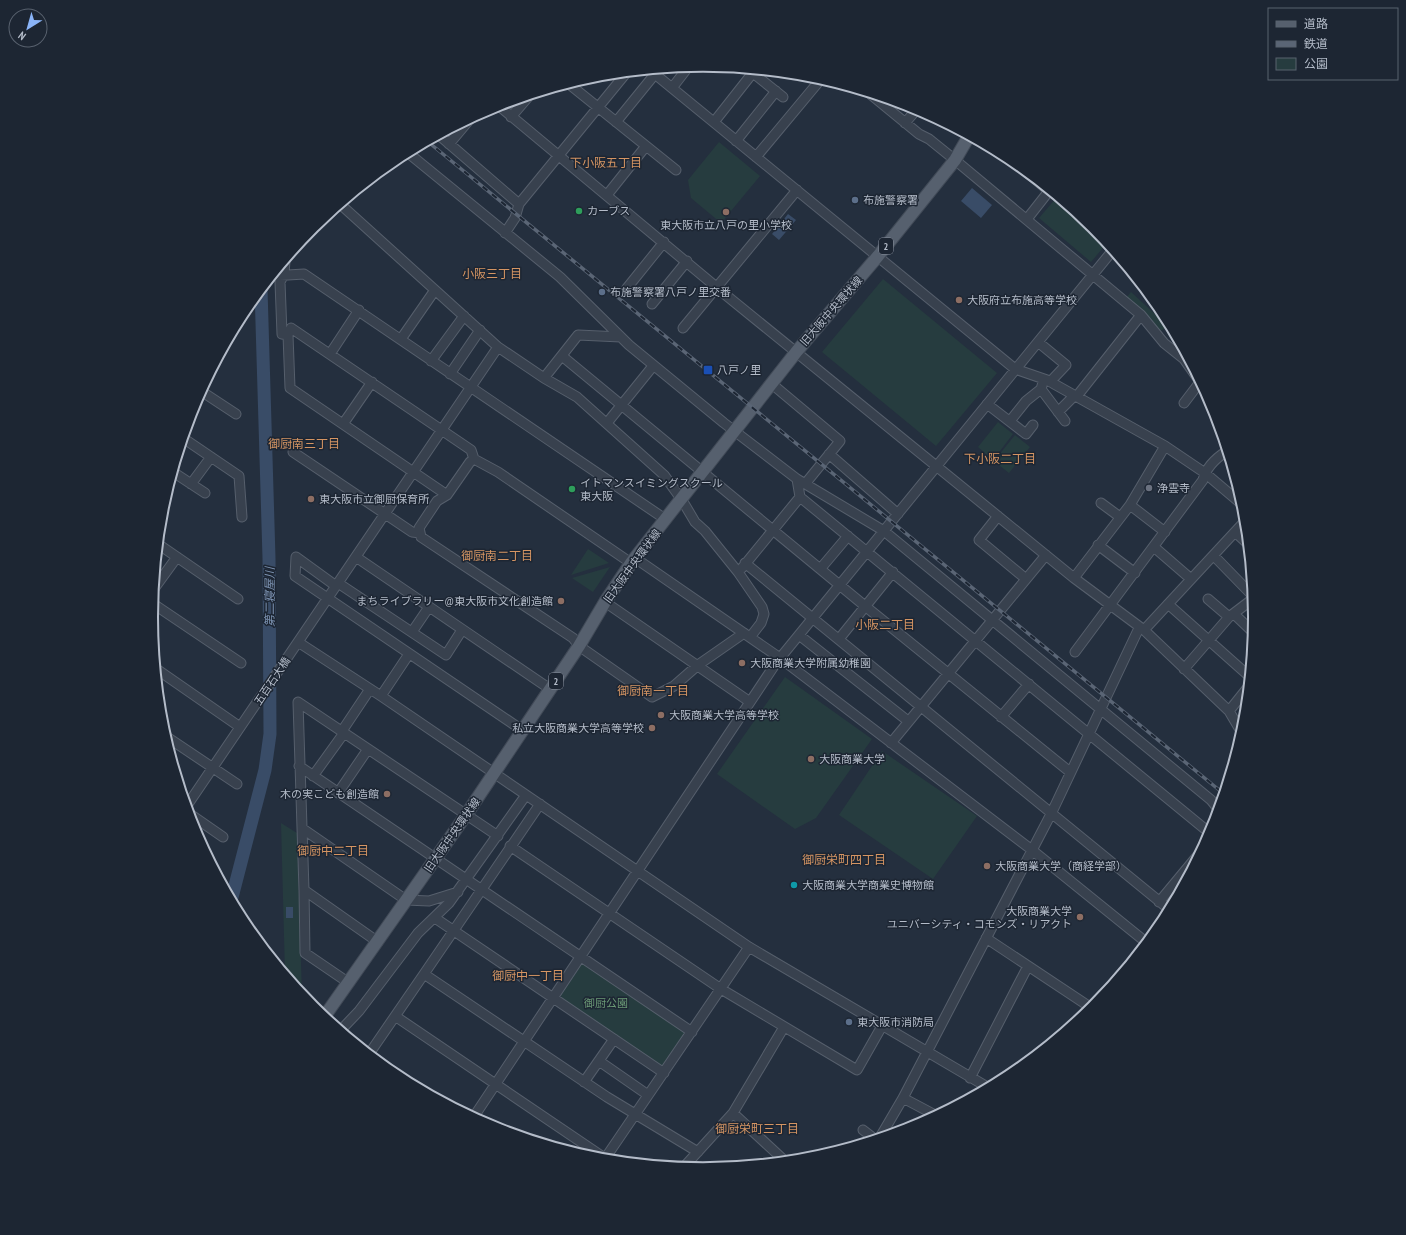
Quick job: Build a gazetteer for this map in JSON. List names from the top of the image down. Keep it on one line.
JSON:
{"streets":{"main road":["2","旧大阪中央環状線"],"street":["五百石大橋"]},"districts":["下小阪五丁目","小阪三丁目","御厨南三丁目","下小阪二丁目","御厨南二丁目","小阪二丁目","御厨南一丁目","御厨中二丁目","御厨栄町四丁目","御厨中一丁目","御厨栄町三丁目"],"water":["第二寝屋川"],"parks":["御厨公園"],"places":{"other":["布施警察署","カーブス","東大阪市立八戸の里小学校","布施警察署八戸ノ里交番","大阪府立布施高等学校","浄雲寺","イトマンスイミングスクール 東大阪","東大阪市立御厨保育所","まちライブラリー@東大阪市文化創造館","大阪商業大学附属幼稚園","大阪商業大学高等学校","私立大阪商業大学高等学校","大阪商業大学","木の実こども創造館","大阪商業大学（商経学部）","大阪商業大学商業史博物館","大阪商業大学 ユニバーシティ・コモンズ・リアクト","東大阪市消防局"],"transit":["八戸ノ里"]},"legend":["道路","鉄道","公園"],"north":"bottom left"}
